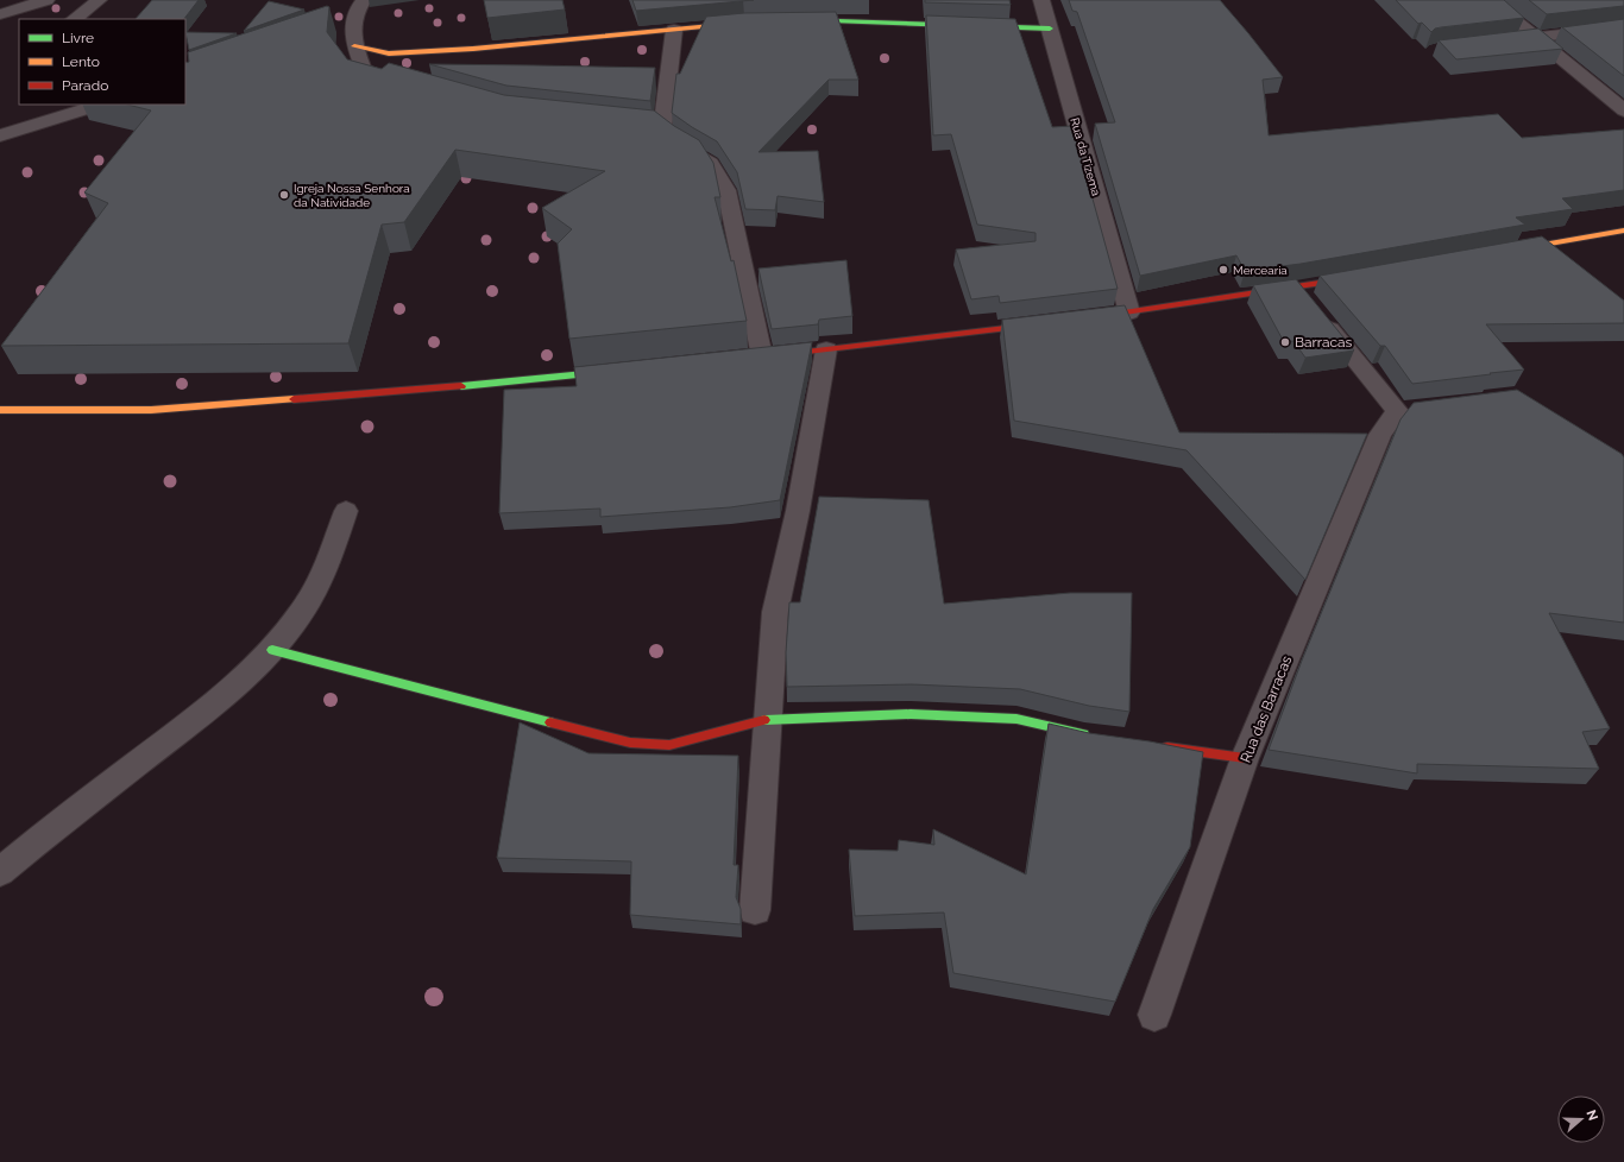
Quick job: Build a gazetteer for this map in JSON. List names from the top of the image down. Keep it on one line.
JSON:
{"streets":{"street":["Rua da Tizema","Rua das Barracas"]},"places":["Igreja Nossa Senhora da Natividade","Mercearia","Barracas"],"legend":["Livre","Lento","Parado"],"north":"right"}
